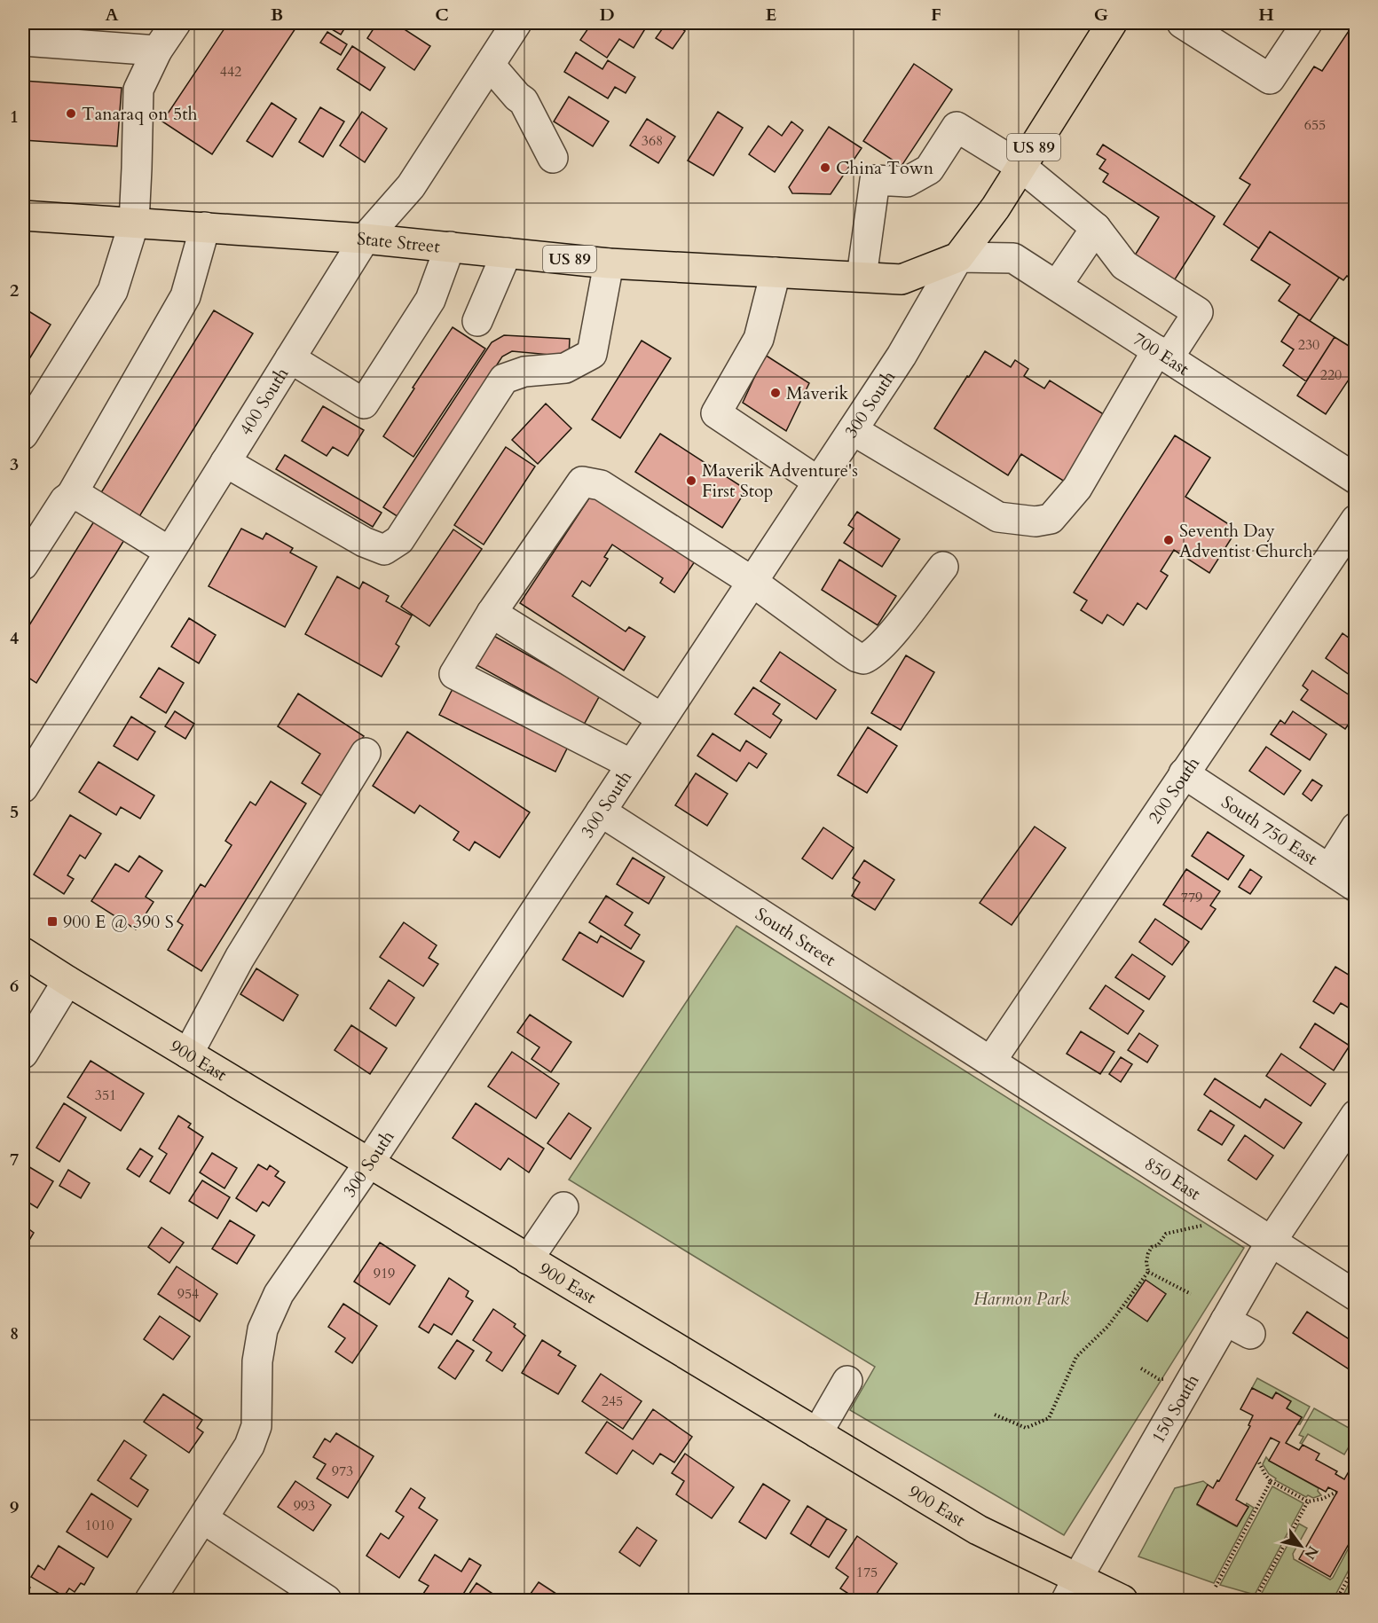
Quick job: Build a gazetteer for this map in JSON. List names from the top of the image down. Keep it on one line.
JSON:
{"streets":{"main road":["US 89","State Street","300 South","900 East"],"street":["700 East","400 South","200 South","South 750 East","South Street","850 East","150 South"]},"crossings":[["US 89","State Street"],["US 89","700 East"],["US 89","300 South"],["State Street","400 South"],["700 East","300 South"],["300 South","South Street"],["300 South","900 East"],["200 South","South 750 East"],["200 South","South Street"],["200 South","850 East"],["South Street","850 East"],["900 East","150 South"],["850 East","150 South"]],"parks":["Harmon Park"],"places":{"other":["Tanaraq on 5th","China Town","Maverik","Maverik Adventure's First Stop","Seventh Day Adventist Church"],"transit":["900 E @ 390 S"]},"house_numbers":["442","655","368","230","220","779","351","919","954","245","973","993","1010","175"],"north":"bottom right","grid":{"columns":["A","B","C","D","E","F","G","H"],"rows":["1","2","3","4","5","6","7","8","9"]}}
